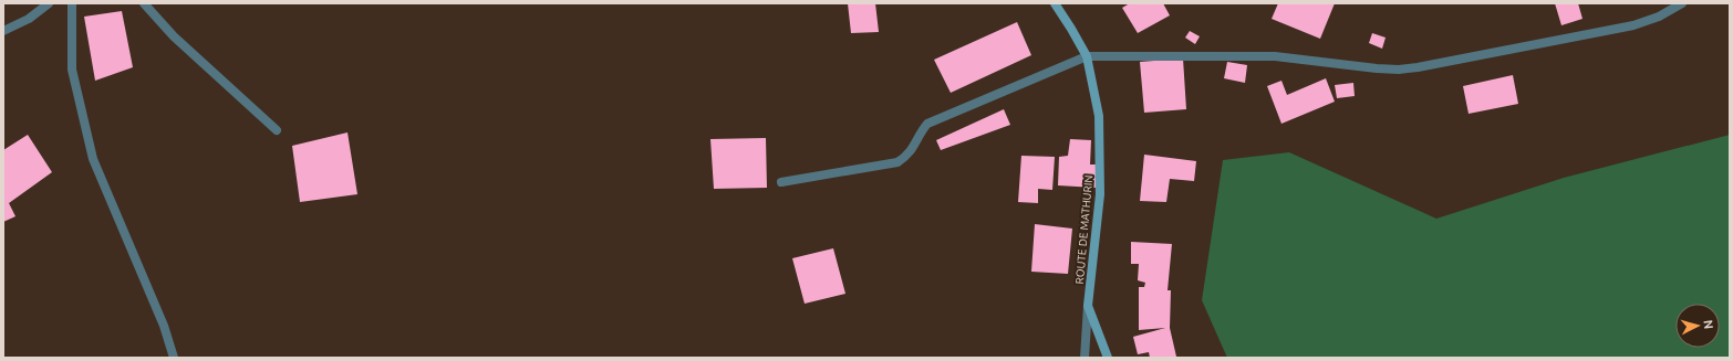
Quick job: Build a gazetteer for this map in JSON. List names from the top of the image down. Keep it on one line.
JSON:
{"streets":{"street":["ROUTE DE MATHURIN"]},"north":"right"}
